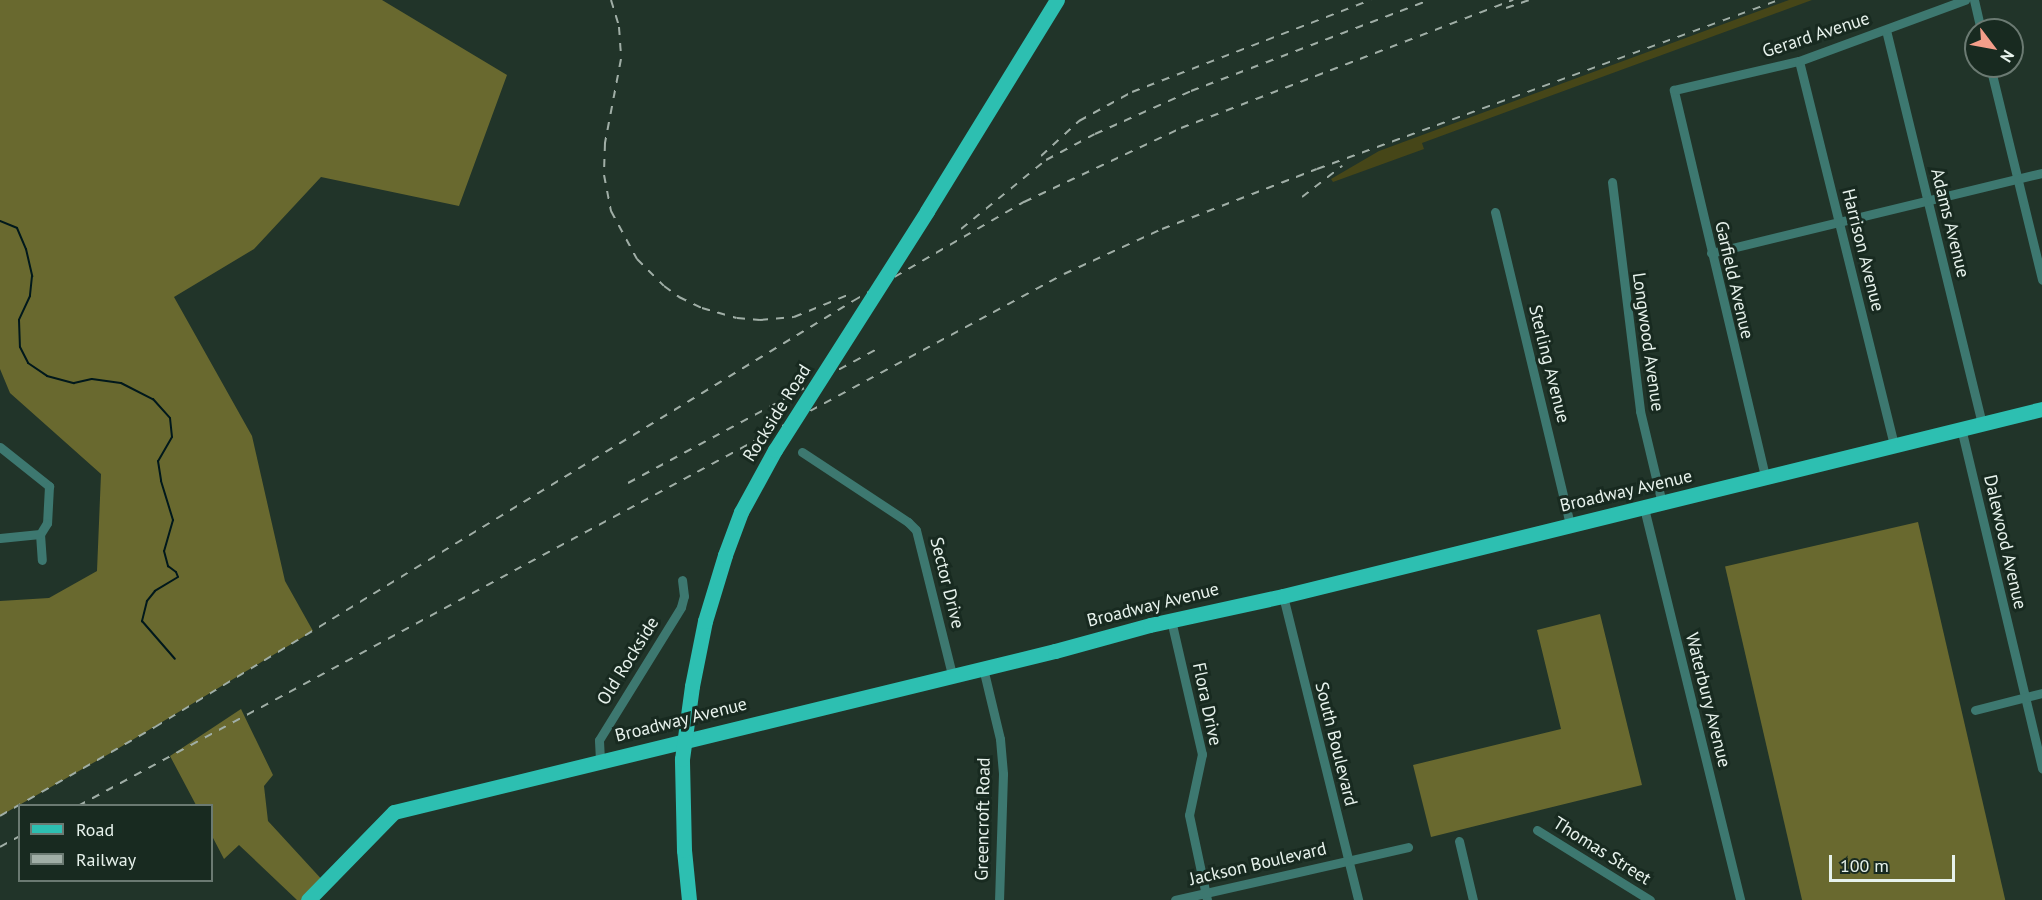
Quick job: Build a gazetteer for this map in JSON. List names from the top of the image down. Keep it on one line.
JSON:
{"streets":{"main road":["Rockside Road","Broadway Avenue"],"street":["Gerard Avenue","Adams Avenue","Harrison Avenue","Garfield Avenue","Longwood Avenue","Sterling Avenue","Dalewood Avenue","Sector Drive","Old Rockside","Waterbury Avenue","Flora Drive","South Boulevard","Greencroft Road","Thomas Street","Jackson Boulevard"]},"crossings":[["Gerard Avenue","Adams Avenue"],["Gerard Avenue","Harrison Avenue"],["Gerard Avenue","Garfield Avenue"],["Adams Avenue","Broadway Avenue"],["Harrison Avenue","Broadway Avenue"],["Garfield Avenue","Broadway Avenue"],["Longwood Avenue","Broadway Avenue"],["Sterling Avenue","Broadway Avenue"],["Rockside Road","Broadway Avenue"],["Broadway Avenue","Dalewood Avenue"],["Broadway Avenue","Sector Drive"],["Broadway Avenue","Old Rockside"],["Broadway Avenue","Waterbury Avenue"],["Broadway Avenue","Flora Drive"],["Broadway Avenue","South Boulevard"],["Broadway Avenue","Greencroft Road"],["Flora Drive","Jackson Boulevard"],["South Boulevard","Jackson Boulevard"]],"legend":["Road","Railway"],"scale_bar":"100 m","north":"bottom right"}
